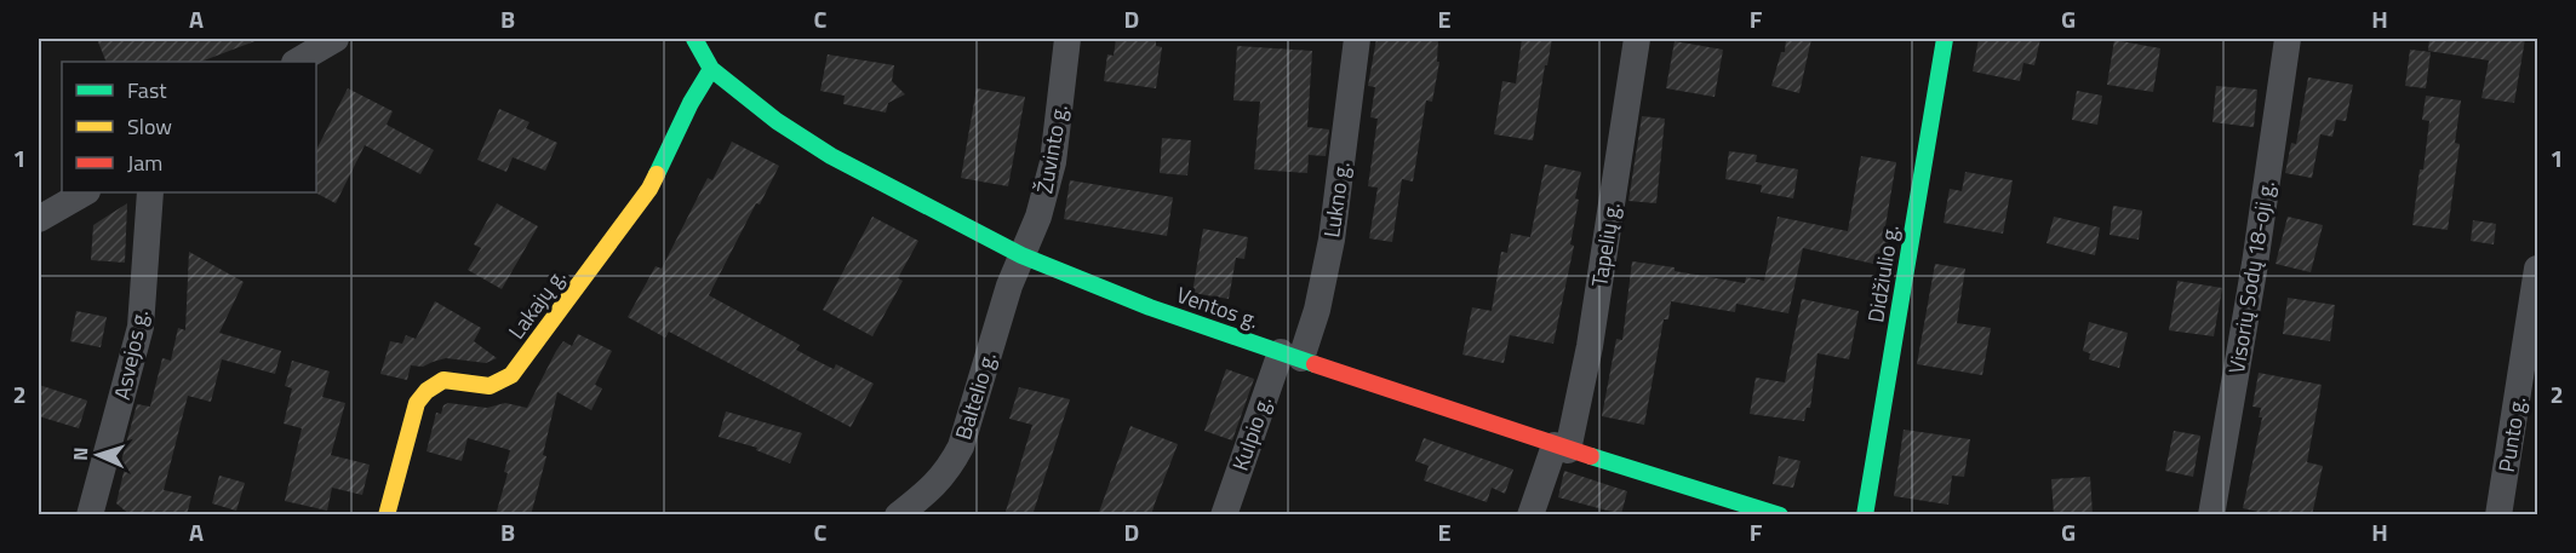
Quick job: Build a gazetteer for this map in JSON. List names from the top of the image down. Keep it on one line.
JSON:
{"streets":{"street":["Žuvinto g.","Lukno g.","Tapelių g.","Didžiulio g.","Visorių Sodų 18-oji g.","Lakajų g.","Ventos g.","Asvejos g.","Baltelio g.","Kulpio g.","Punto g."]},"crossings":[["Žuvinto g.","Ventos g."],["Žuvinto g.","Baltelio g."],["Lukno g.","Ventos g."],["Lukno g.","Kulpio g."],["Tapelių g.","Ventos g."],["Lakajų g.","Ventos g."],["Ventos g.","Baltelio g."],["Ventos g.","Kulpio g."]],"legend":["Fast","Slow","Jam"],"north":"left","grid":{"columns":["A","B","C","D","E","F","G","H"],"rows":["1","2"]}}
